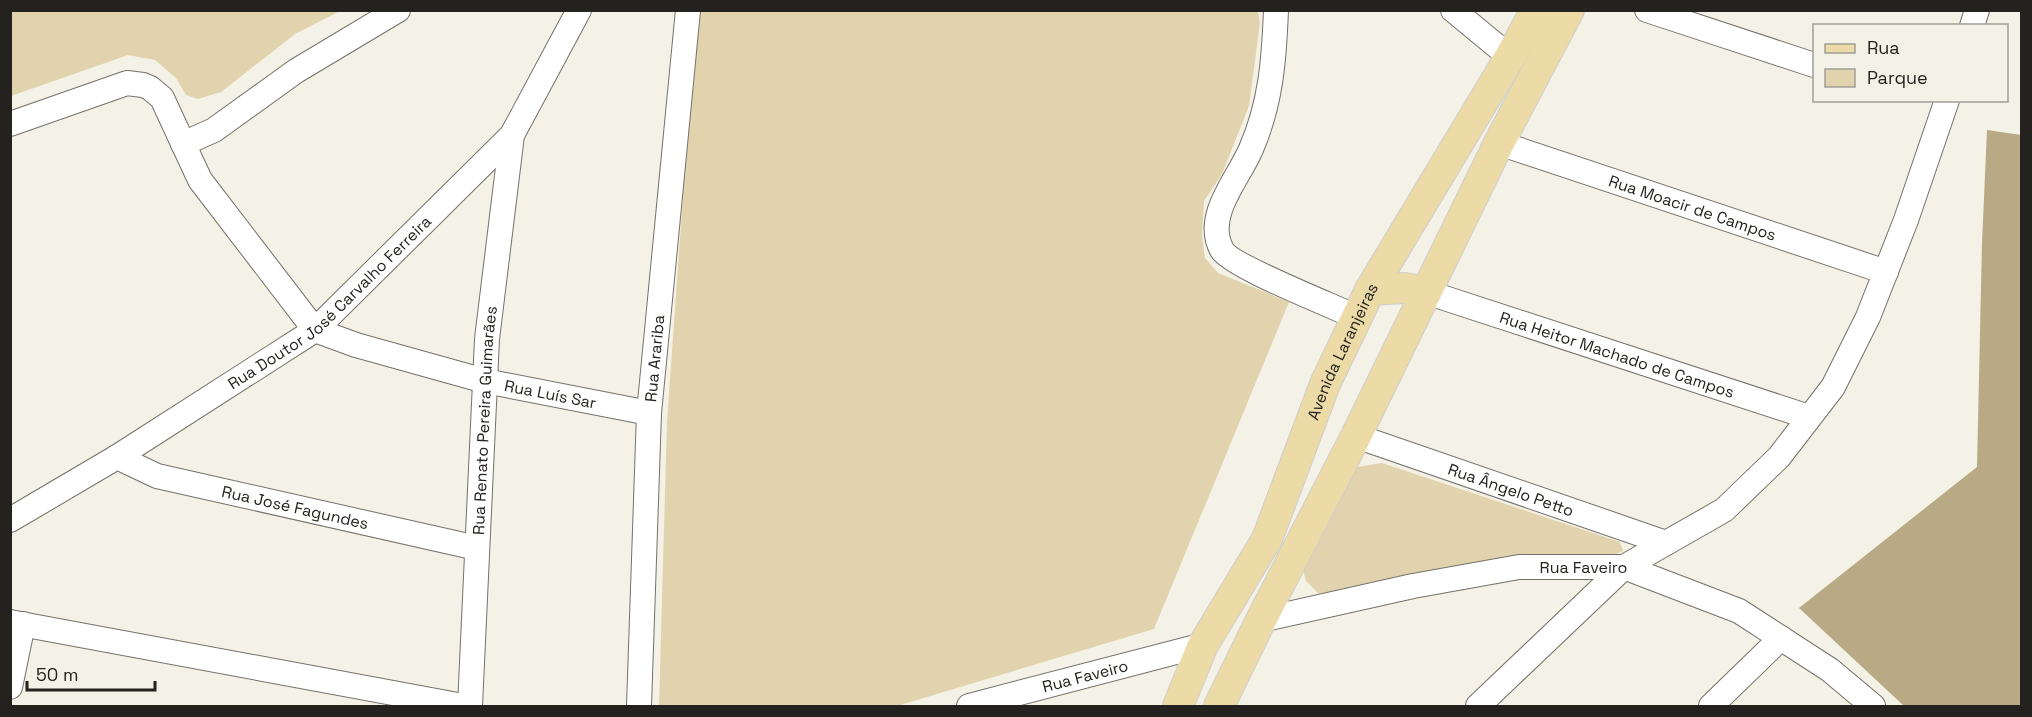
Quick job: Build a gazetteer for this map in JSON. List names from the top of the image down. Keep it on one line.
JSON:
{"streets":{"main road":["Avenida Laranjeiras"],"street":["Rua Moacir de Campos","Rua Doutor José Carvalho Ferreira","Rua Heitor Machado de Campos","Rua Arariba","Rua Luís Sar","Rua Renato Pereira Guimarães","Rua Ângelo Petto","Rua José Fagundes","Rua Faveiro"]},"crossings":[["Rua Doutor José Carvalho Ferreira","Rua Luís Sar"],["Rua Doutor José Carvalho Ferreira","Rua Renato Pereira Guimarães"],["Rua Doutor José Carvalho Ferreira","Rua José Fagundes"],["Avenida Laranjeiras","Rua Faveiro"],["Rua Arariba","Rua Luís Sar"],["Rua Luís Sar","Rua Renato Pereira Guimarães"],["Rua Renato Pereira Guimarães","Rua José Fagundes"]],"legend":["Rua","Parque"],"scale_bar":"50 m"}
